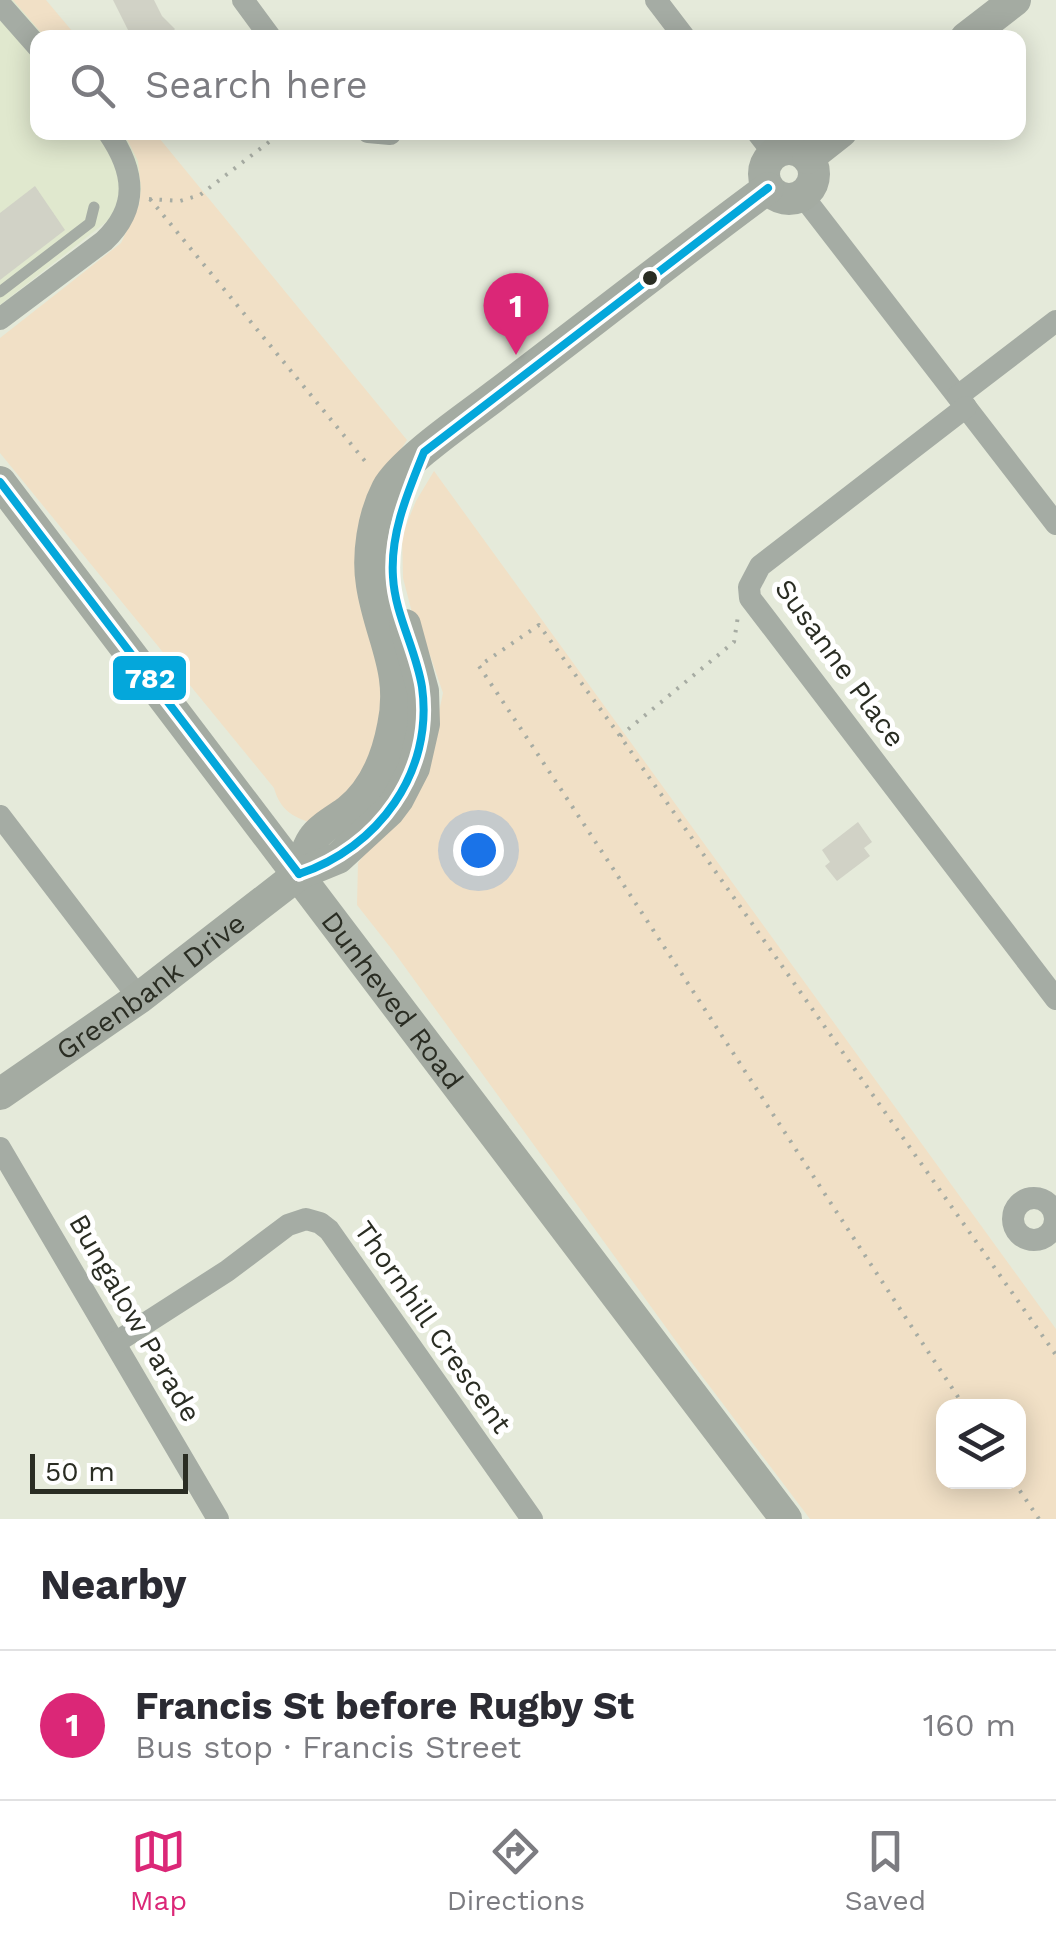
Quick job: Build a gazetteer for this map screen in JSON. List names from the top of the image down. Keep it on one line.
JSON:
{"streets":{"street":["Susanne Place","Greenbank Drive","Dunheved Road","Bungalow Parade","Thornhill Crescent"]},"crossings":[["Greenbank Drive","Dunheved Road"],["Bungalow Parade","Thornhill Crescent"]],"lines":["transit line 782"],"scale_bar":"50 m","page":{"search":"Search here","pins":"1","scale":"50 m","heading":"Nearby","list":[{"mark":"1","name":"Francis St before Rugby St","note":"Bus stop · Francis Street","value":"160 m"}],"nav":["Map","Directions","Saved"]}}
